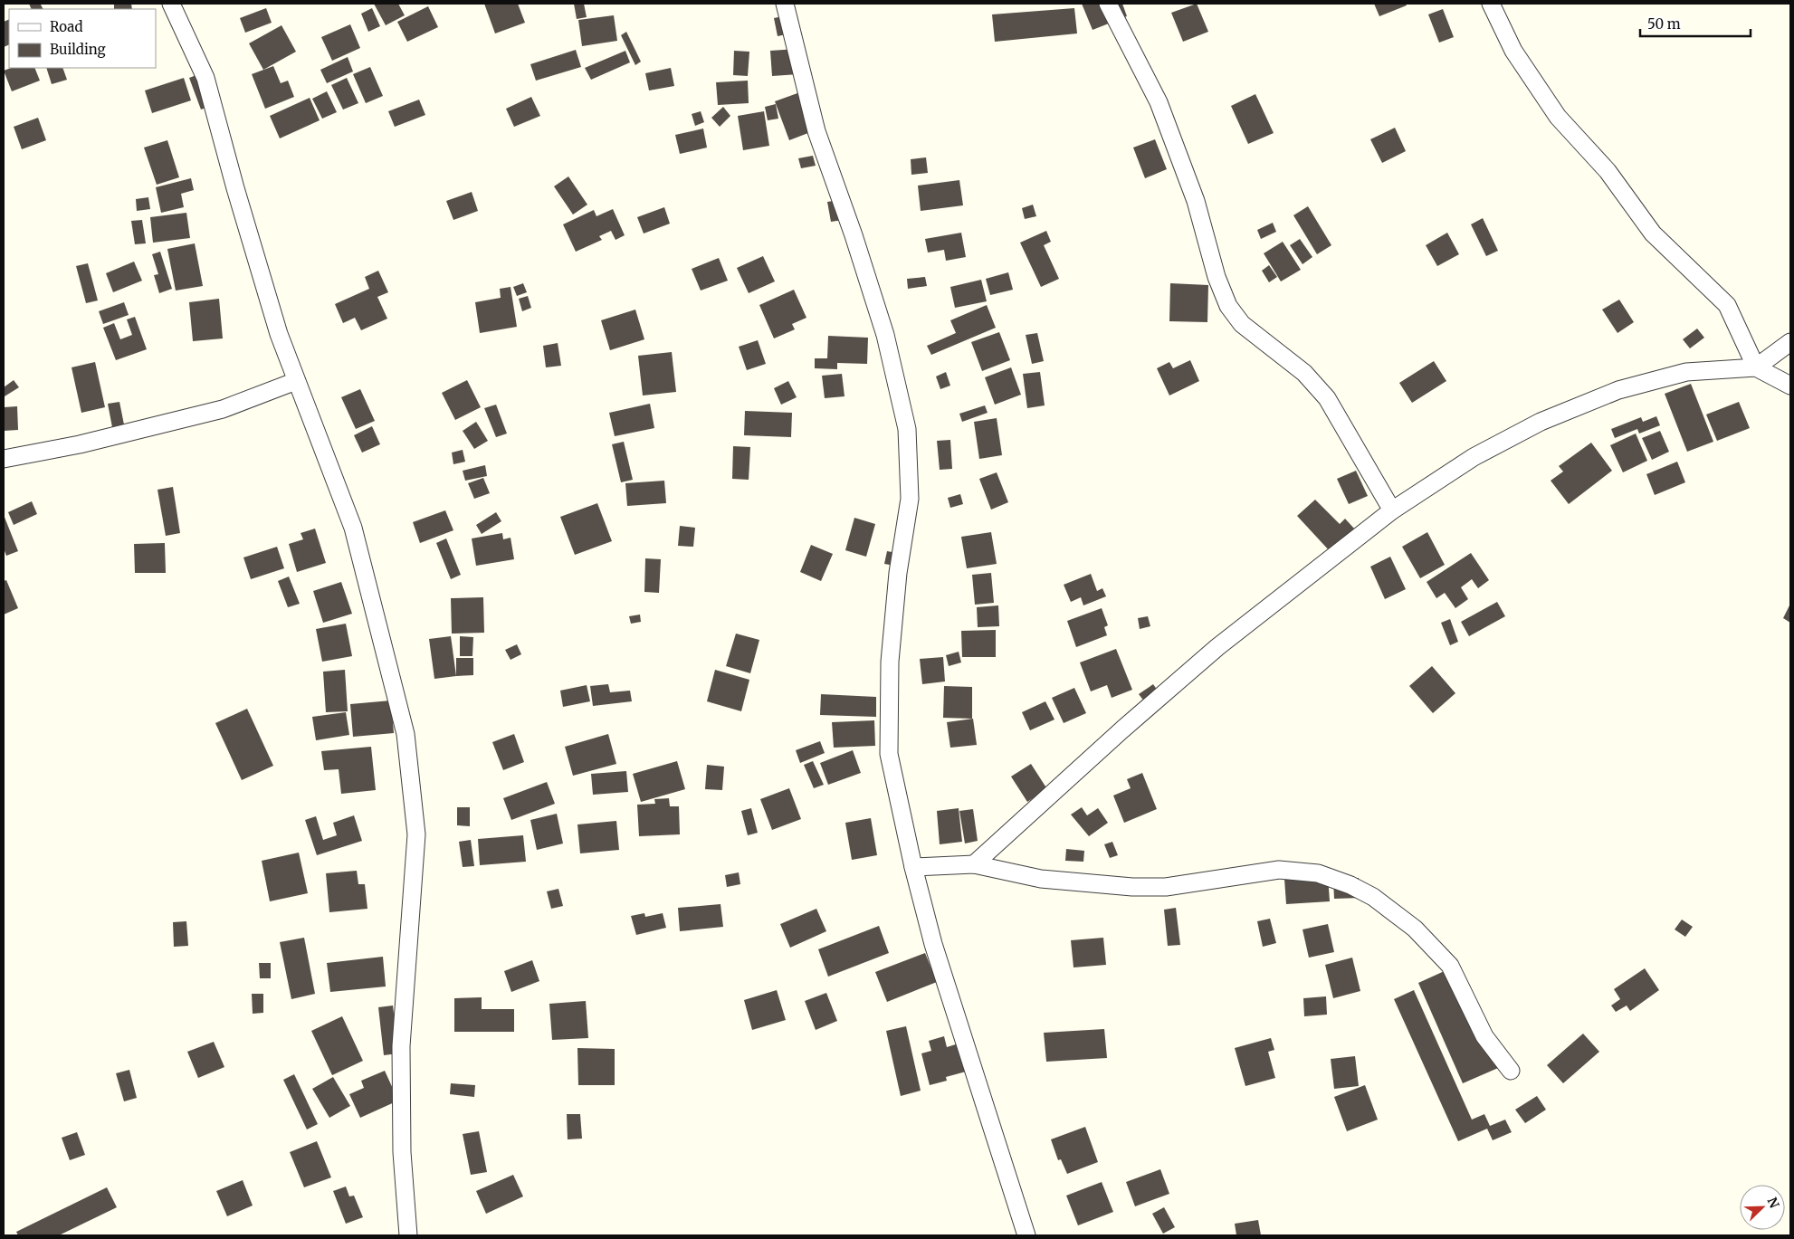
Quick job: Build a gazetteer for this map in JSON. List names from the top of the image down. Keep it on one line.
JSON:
{"legend":["Road","Building"],"scale_bar":"50 m","north":"top right"}
